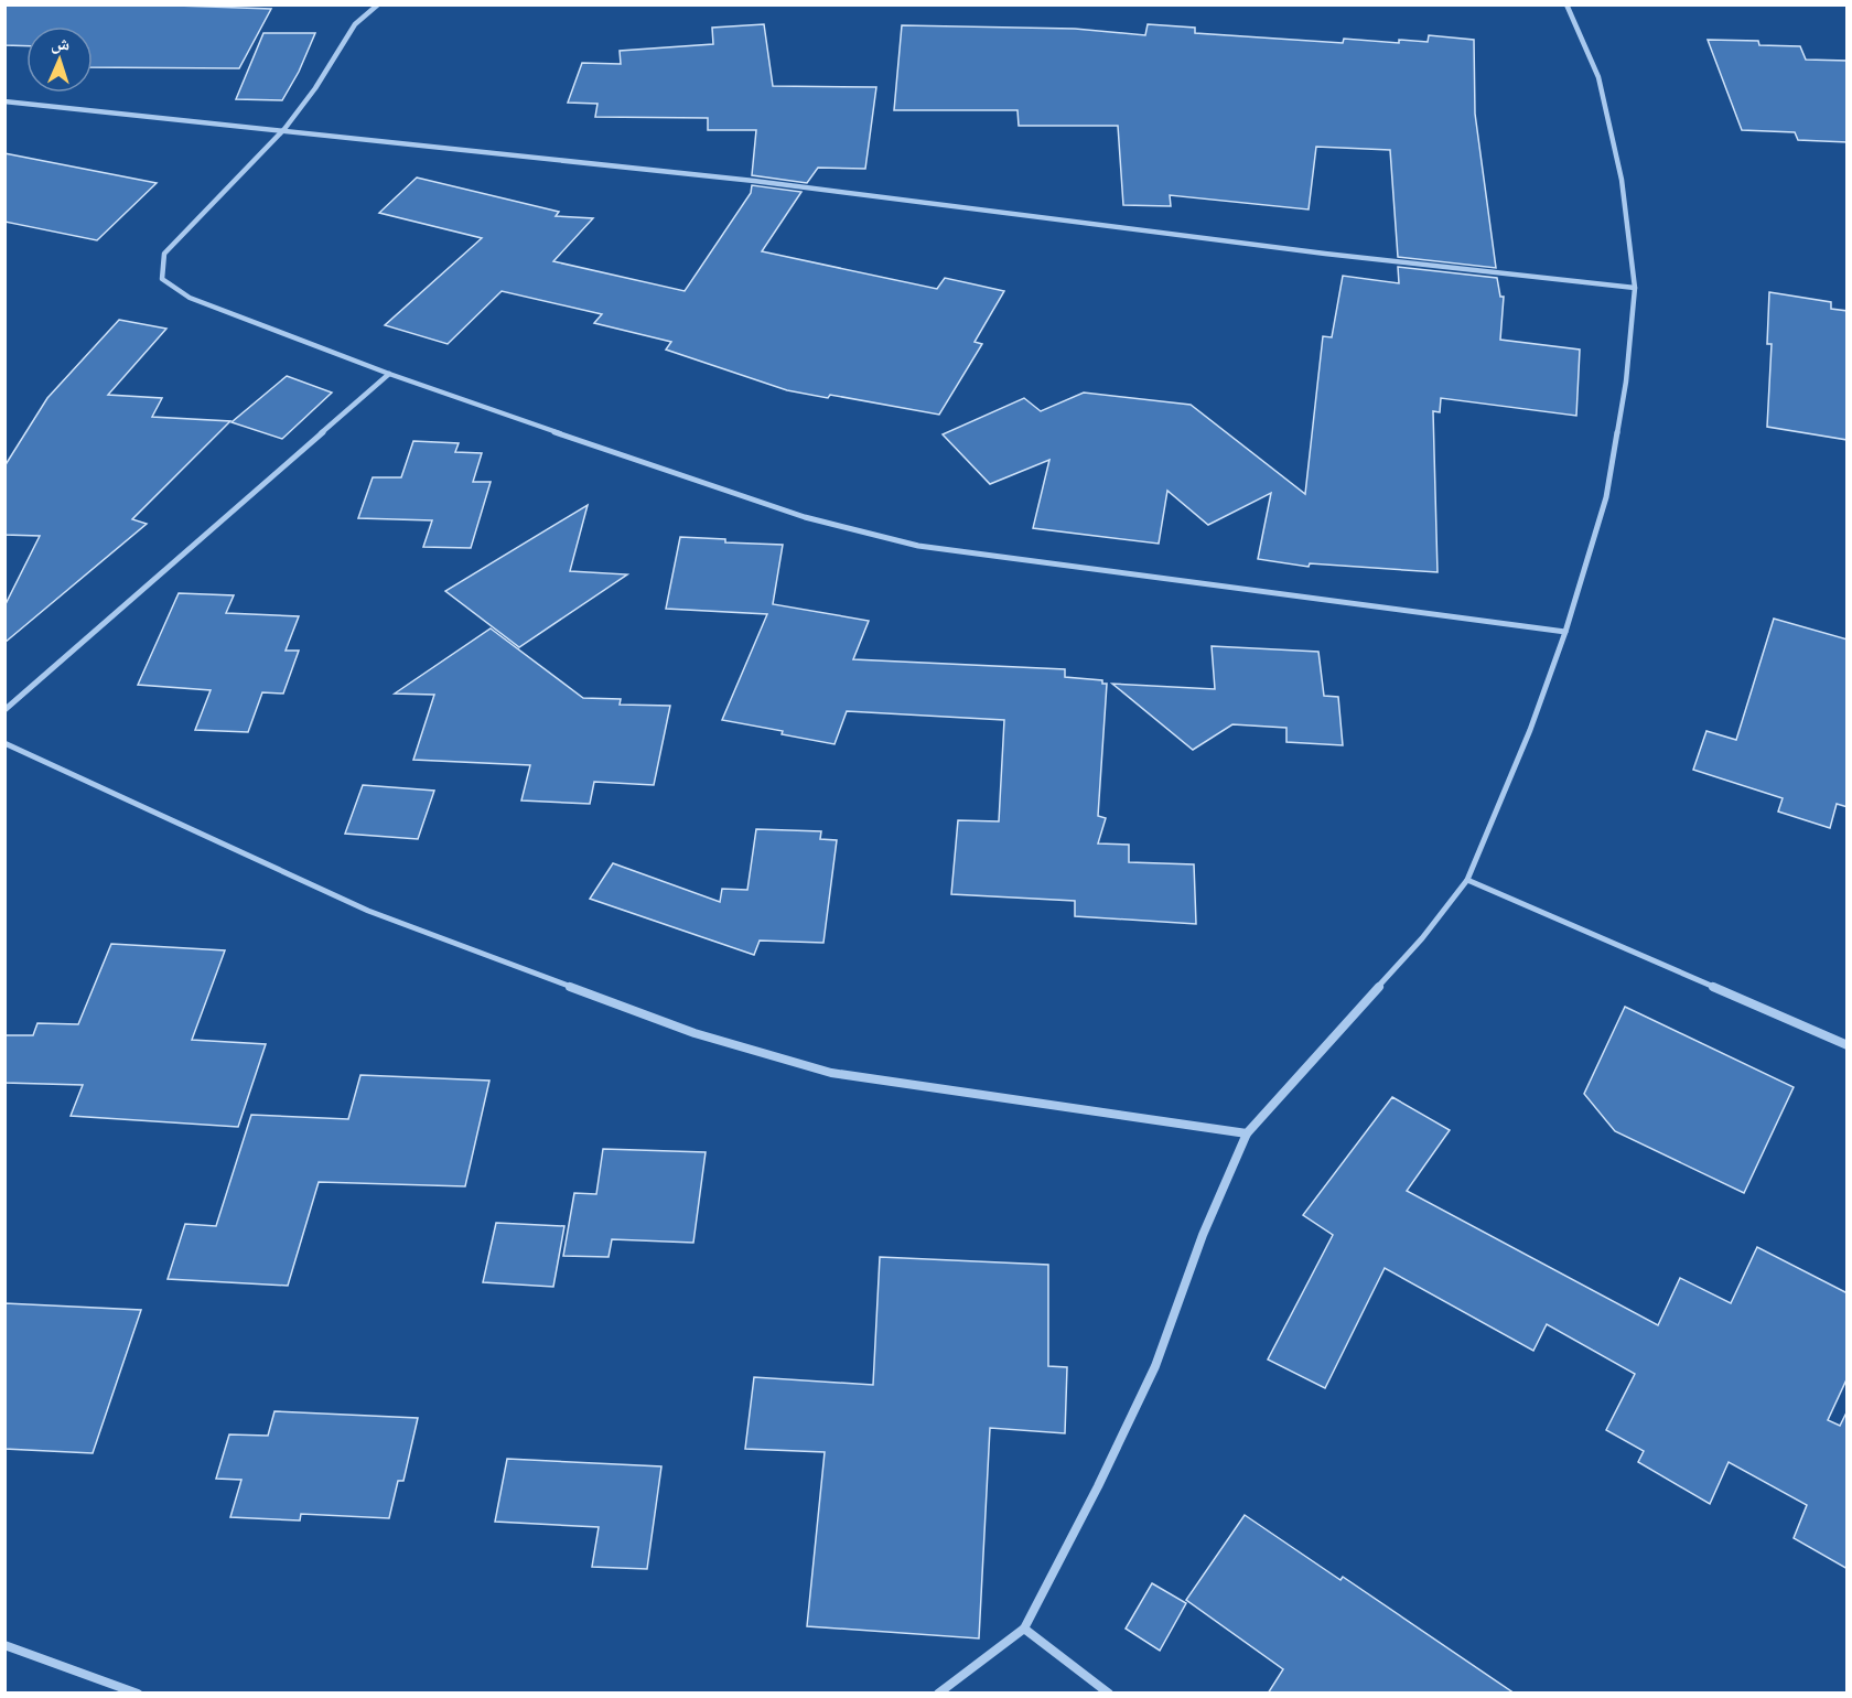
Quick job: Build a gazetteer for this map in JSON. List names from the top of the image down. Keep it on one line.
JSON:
{"north":"top"}
